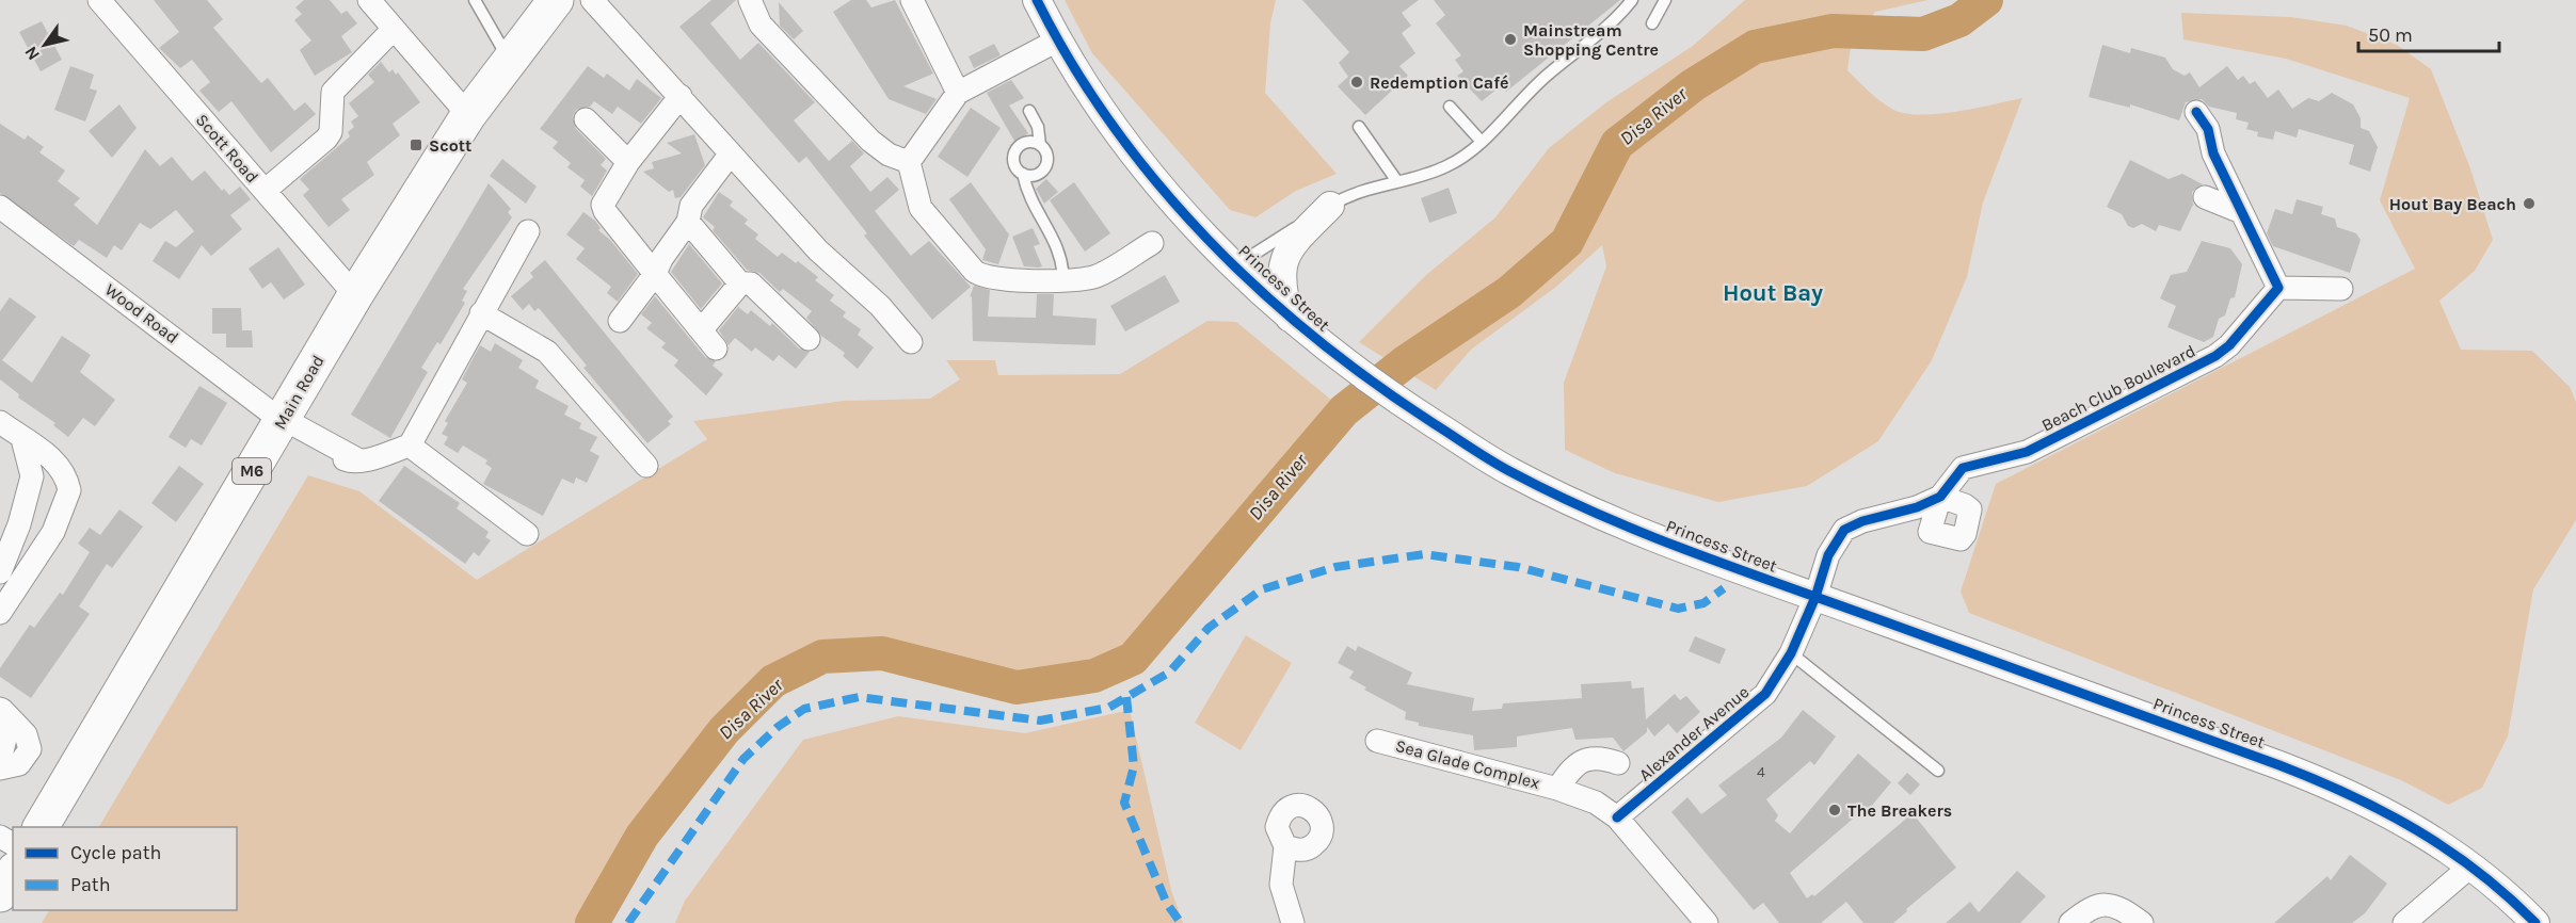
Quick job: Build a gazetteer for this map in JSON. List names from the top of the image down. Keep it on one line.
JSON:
{"streets":{"main road":["Main Road","M6"],"street":["Scott Road","Princess Street","Wood Road","Beach Club Boulevard","Alexander Avenue","Sea Glade Complex"]},"crossings":[["Scott Road","Main Road"],["Princess Street","Beach Club Boulevard"],["Princess Street","Alexander Avenue"],["Wood Road","Main Road"],["Beach Club Boulevard","Alexander Avenue"],["Alexander Avenue","Sea Glade Complex"]],"districts":["Hout Bay"],"water":["Disa River"],"places":{"other":["Mainstream Shopping Centre","Redemption Café","Hout Bay Beach","The Breakers"],"transit":["Scott"]},"house_numbers":["4"],"legend":["Cycle path","Path"],"scale_bar":"50 m","north":"bottom left"}
